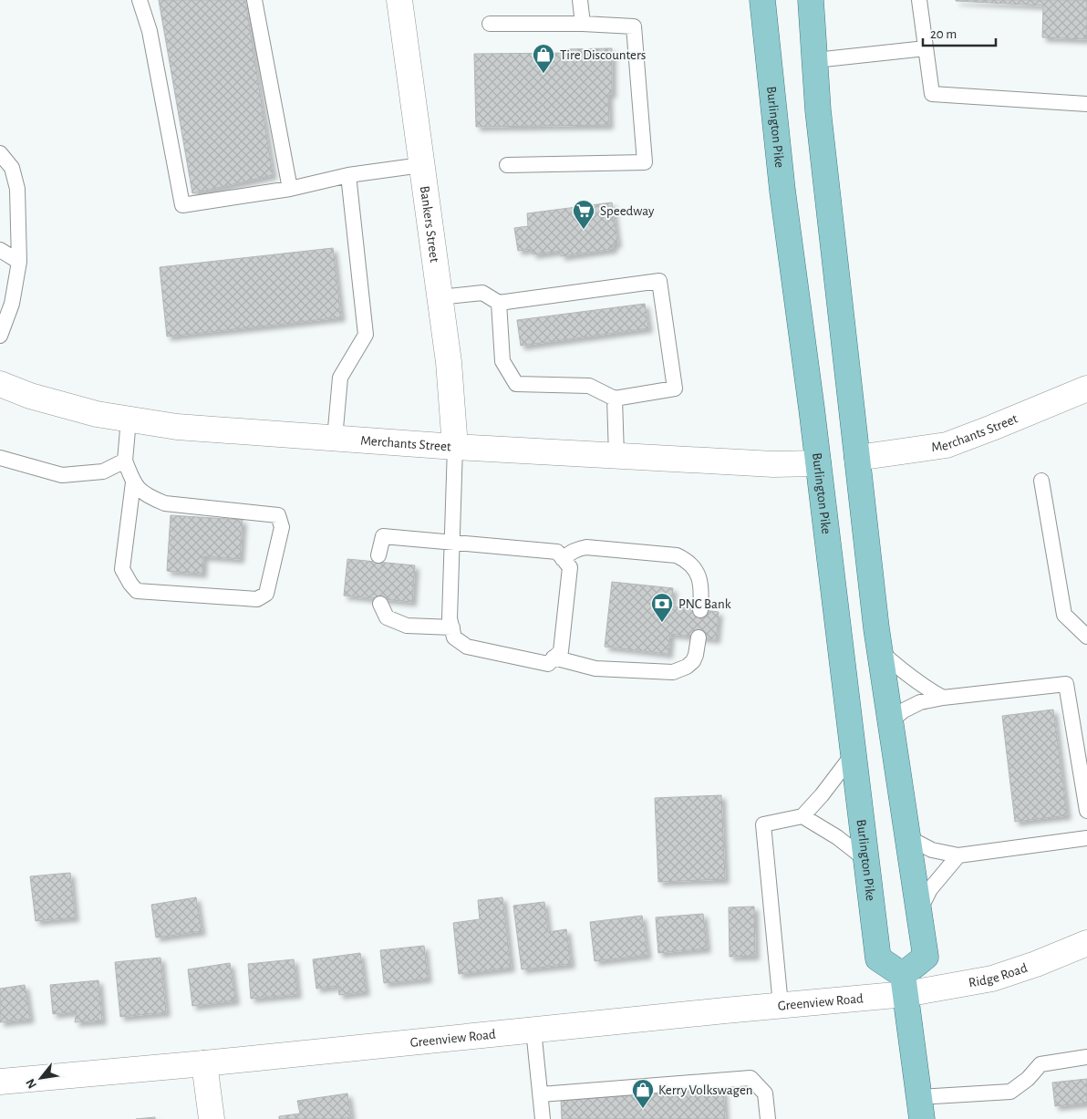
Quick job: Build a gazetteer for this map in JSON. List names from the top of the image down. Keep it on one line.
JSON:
{"streets":{"main road":["Burlington Pike"],"street":["Bankers Street","Merchants Street","Ridge Road","Greenview Road"]},"crossings":[["Burlington Pike","Merchants Street"],["Burlington Pike","Ridge Road"],["Burlington Pike","Greenview Road"],["Bankers Street","Merchants Street"],["Ridge Road","Greenview Road"]],"places":{"shop":["Tire Discounters","Kerry Volkswagen"],"supermarket":["Speedway"],"bank":["PNC Bank"]},"scale_bar":"20 m","north":"bottom left"}
